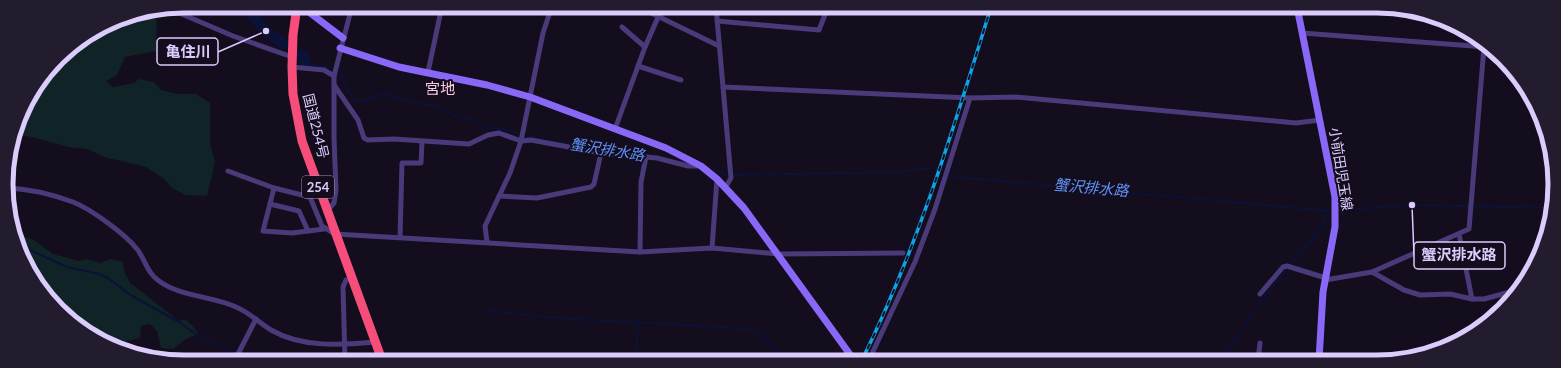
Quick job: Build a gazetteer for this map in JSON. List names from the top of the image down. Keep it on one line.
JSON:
{"streets":{"highway":["国道254号","254"],"street":["小前田児玉線"]},"districts":["宮地"],"water":["蟹沢排水路"],"places":["亀住川","蟹沢排水路"]}
